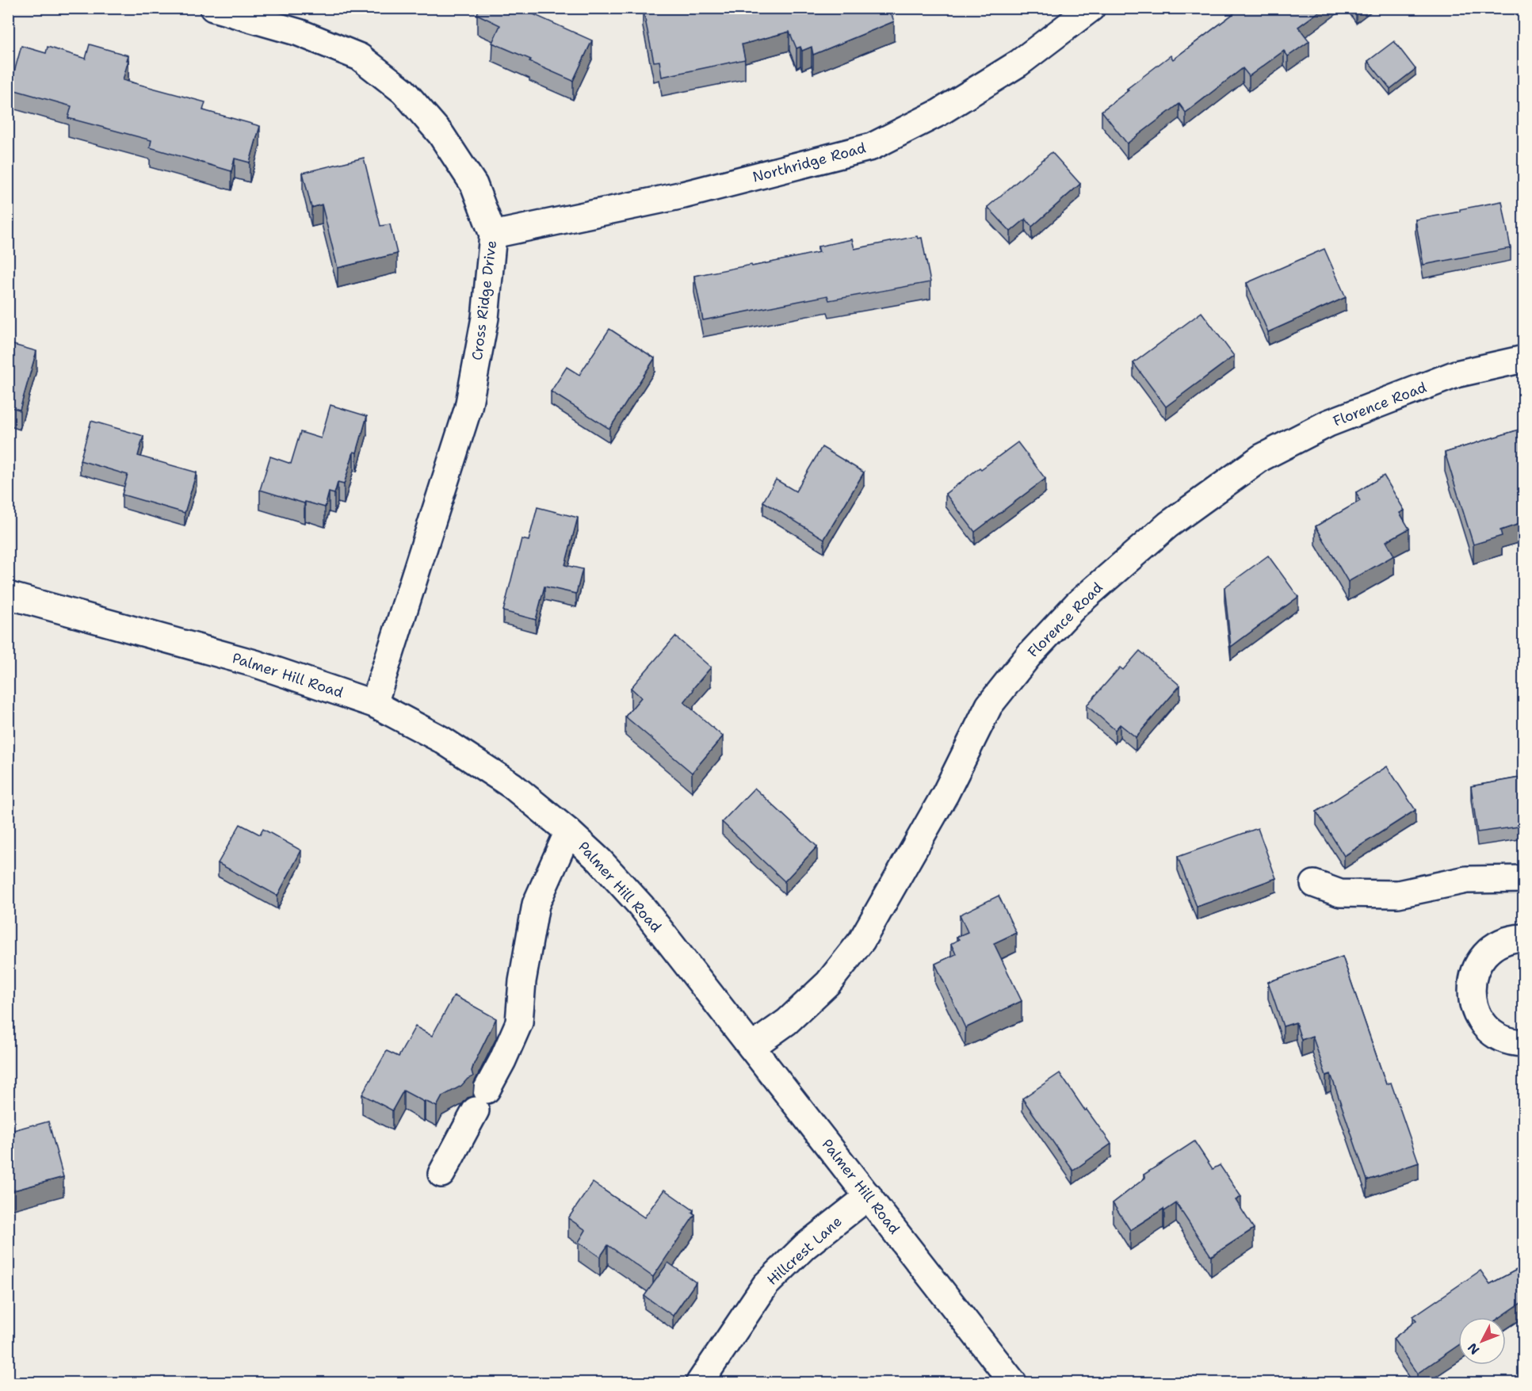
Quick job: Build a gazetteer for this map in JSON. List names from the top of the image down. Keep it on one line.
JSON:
{"streets":{"street":["Northridge Road","Cross Ridge Drive","Florence Road","Palmer Hill Road","Hillcrest Lane"]},"crossings":[["Northridge Road","Cross Ridge Drive"],["Cross Ridge Drive","Palmer Hill Road"],["Florence Road","Palmer Hill Road"],["Palmer Hill Road","Hillcrest Lane"]],"north":"bottom left"}
